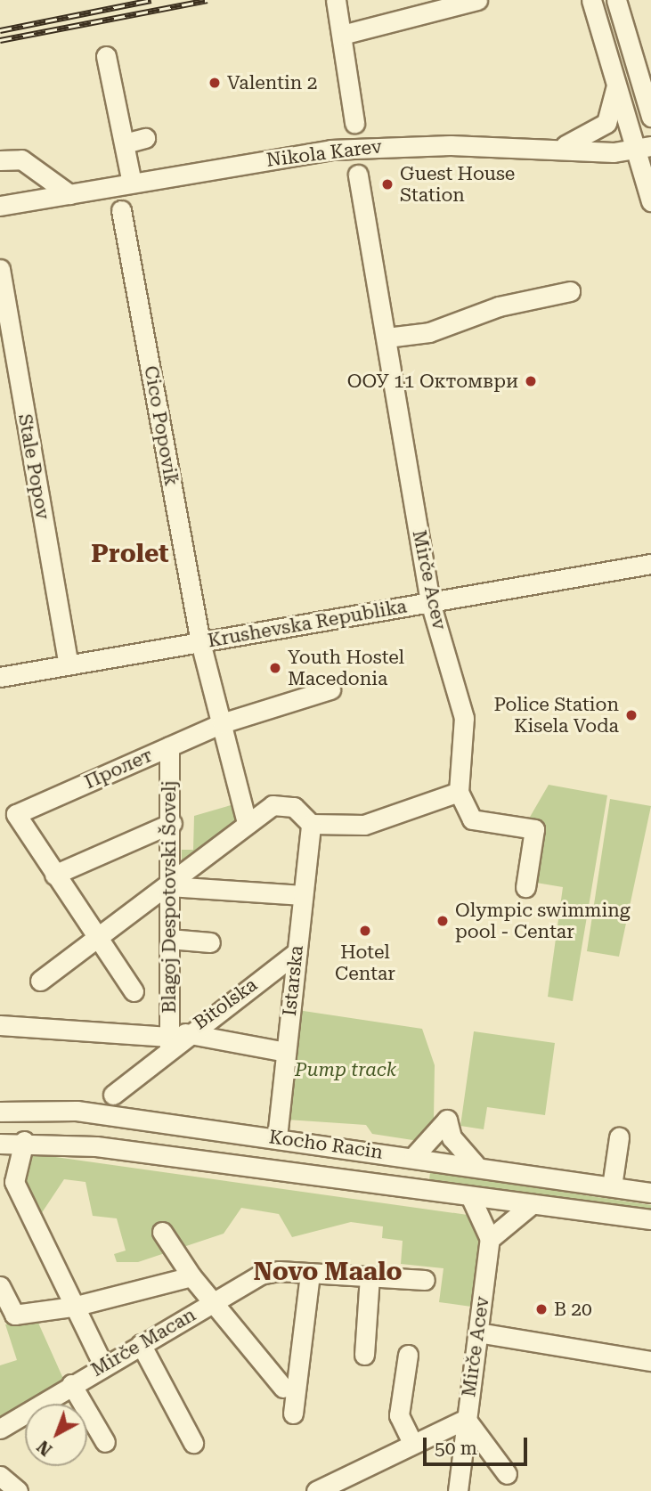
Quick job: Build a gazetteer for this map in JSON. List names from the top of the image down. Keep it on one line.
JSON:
{"streets":{"street":["Nikola Karev","Cico Popoviḱ","Stale Popov","Mirče Acev","Krushevska Republika","Пролет","Blagoj Despotovski Šovelj","Istarska","Bitolska","Kocho Racin","Mirče Macan"]},"crossings":[["Cico Popoviḱ","Krushevska Republika"],["Stale Popov","Krushevska Republika"],["Mirče Acev","Krushevska Republika"],["Пролет","Blagoj Despotovski Šovelj"],["Blagoj Despotovski Šovelj","Bitolska"],["Istarska","Bitolska"],["Istarska","Kocho Racin"]],"districts":["Prolet","Novo Maalo"],"parks":["Pump track"],"places":["Valentin 2","Guest House Station","ООУ 11 Октомври","Youth Hostel Macedonia","Police Station Kisela Voda","Olympic swimming pool - Centar","Hotel Centar","B 20"],"scale_bar":"50 m","north":"bottom left"}
